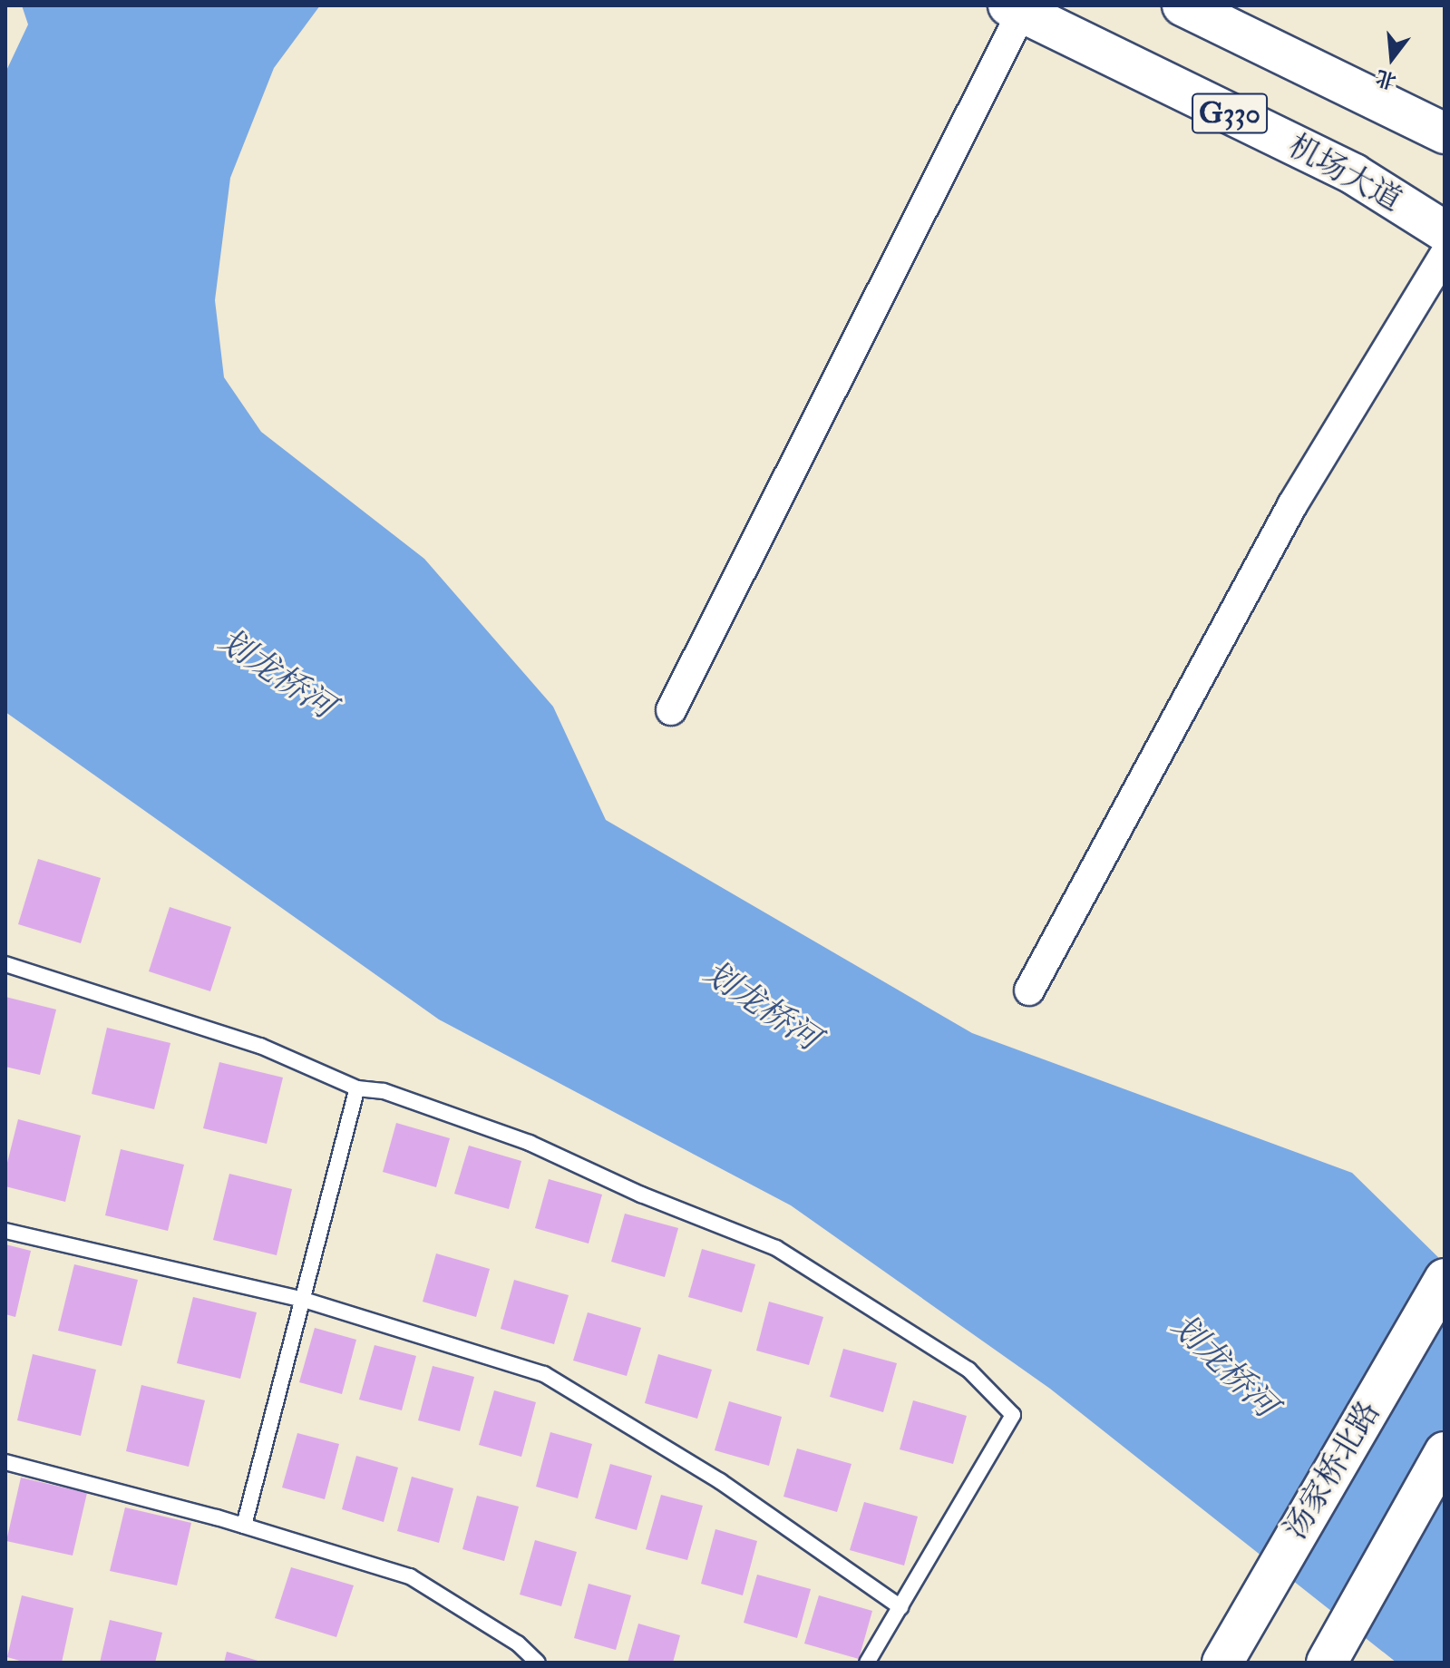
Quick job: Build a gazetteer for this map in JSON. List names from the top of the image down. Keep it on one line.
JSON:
{"streets":{"main road":["G330","机场大道","汤家桥北路"]},"water":["划龙桥河"],"north":"bottom"}
